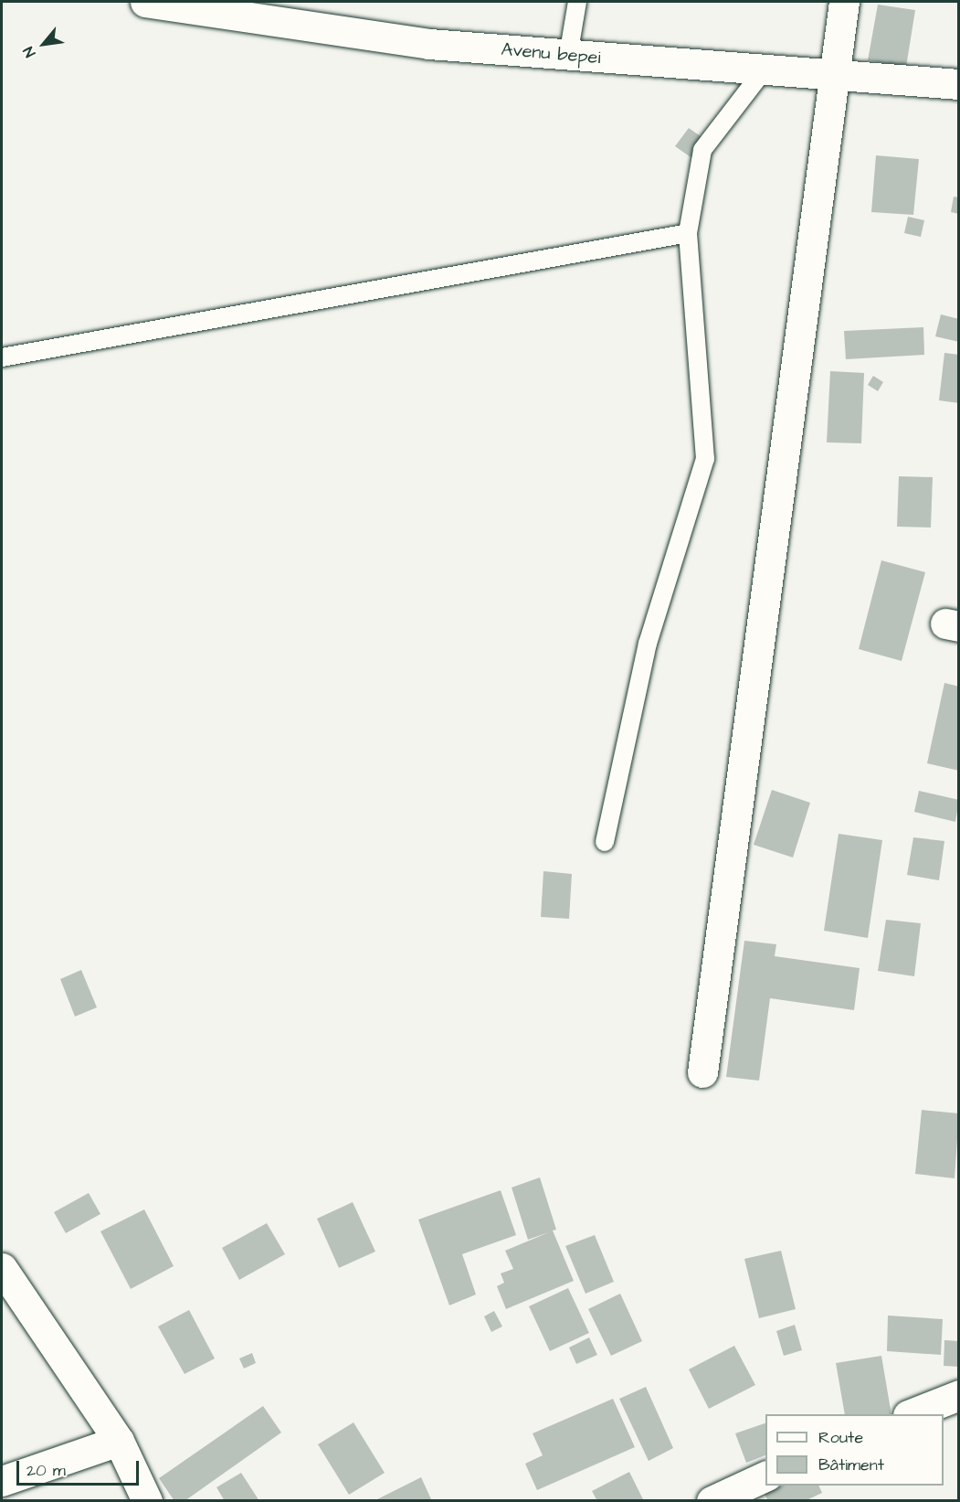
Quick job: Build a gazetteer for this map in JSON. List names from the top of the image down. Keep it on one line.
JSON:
{"streets":{"street":["Avenu bepei"]},"legend":["Route","Bâtiment"],"scale_bar":"20 m","north":"bottom left"}
